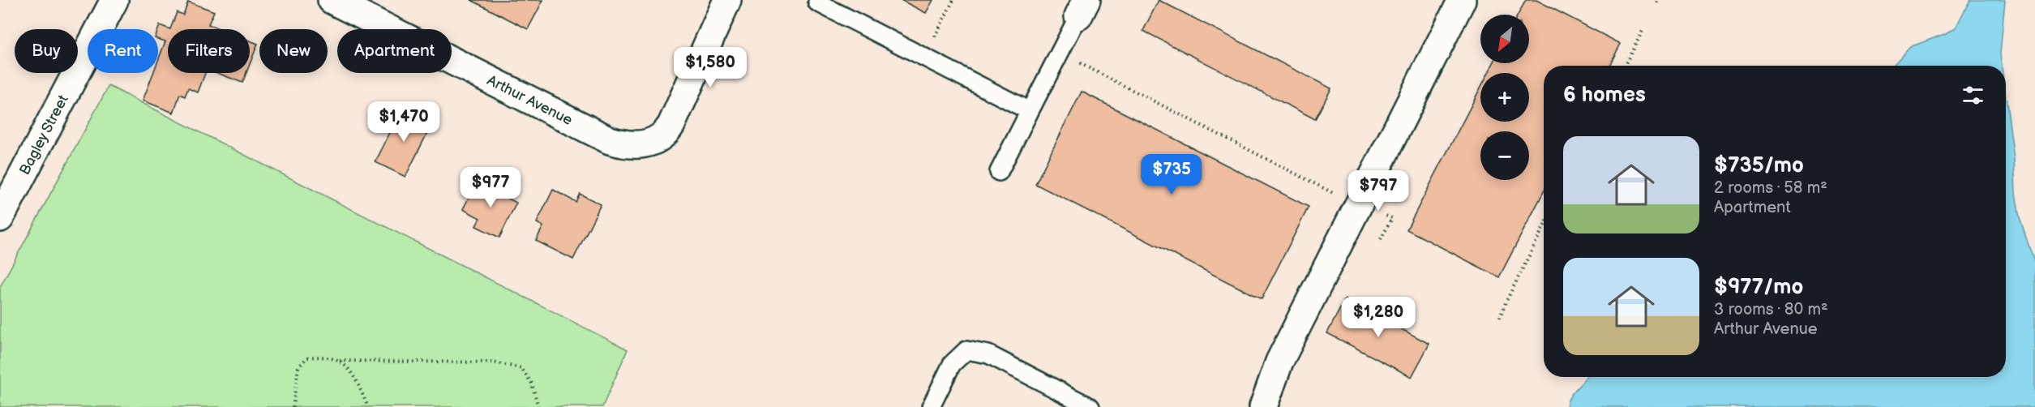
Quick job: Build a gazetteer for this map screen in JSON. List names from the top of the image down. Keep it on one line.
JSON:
{"streets":{"street":["Arthur Avenue","Bagley Street"]},"north":"bottom left","page":{"map_buttons":["+","−"],"chip":["Buy","Rent","Filters","New","Apartment"],"price":["$1,580","$1,470","$735","$977","$797","$1,280"],"heading":"6 homes","list":[{"name":"$735/mo","note":"2 rooms · 58 m² · Apartment"},{"name":"$977/mo","note":"3 rooms · 80 m² · Arthur Avenue"}]}}
